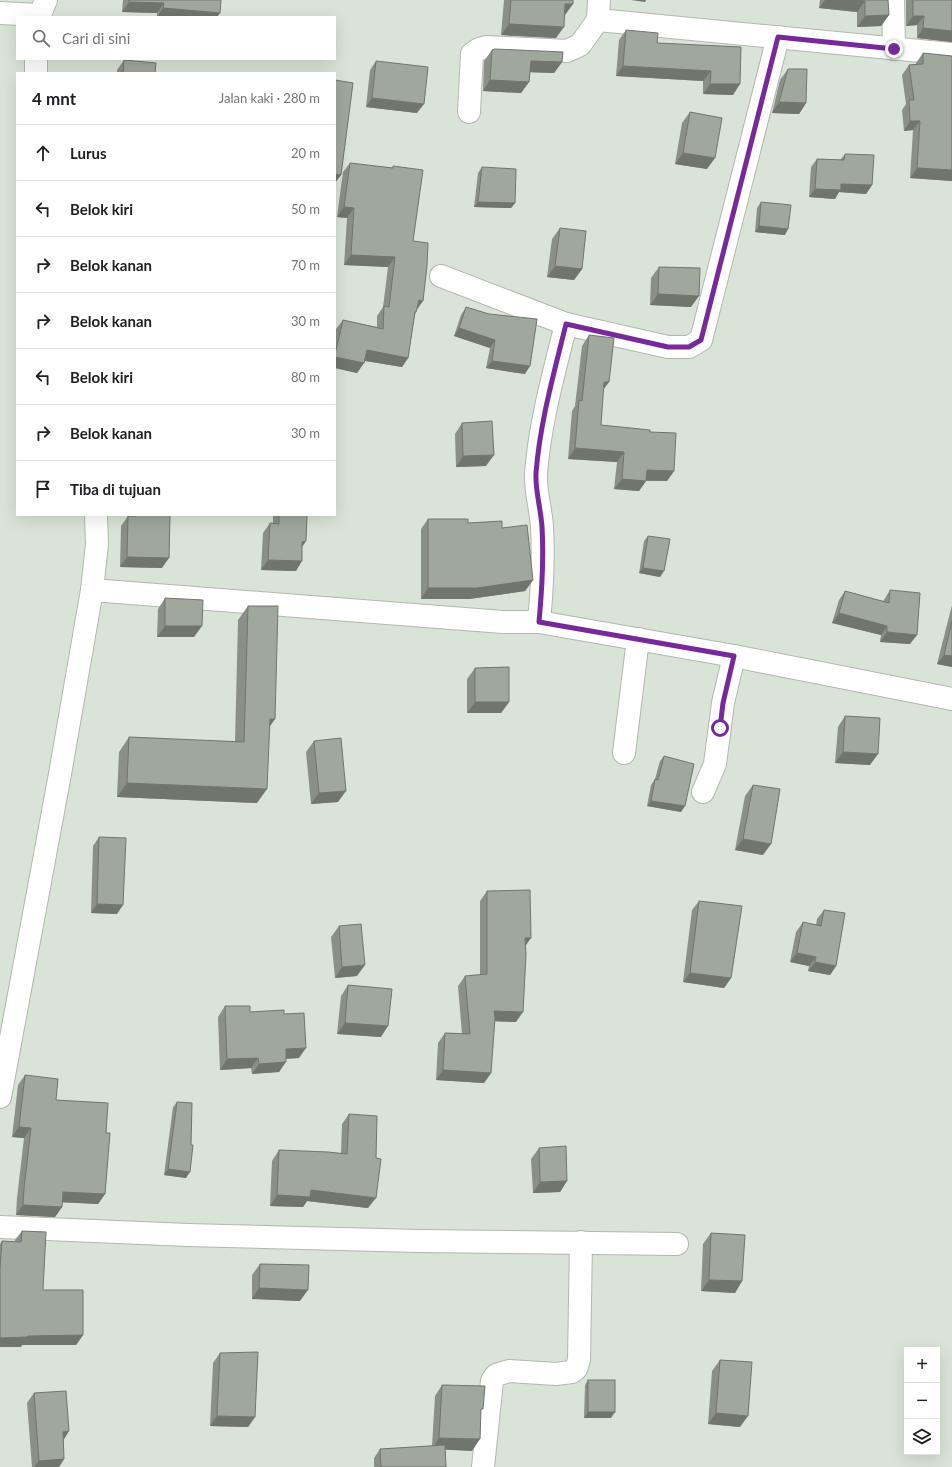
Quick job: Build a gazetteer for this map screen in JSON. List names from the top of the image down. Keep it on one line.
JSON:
{"page":{"search":"Cari di sini","heading":["4 mnt","Jalan kaki · 280 m"],"list":[["Lurus","20 m"],["Belok kiri","50 m"],["Belok kanan","70 m"],["Belok kanan","30 m"],["Belok kiri","80 m"],["Belok kanan","30 m"],"Tiba di tujuan"],"map_buttons":["+","−"]}}
